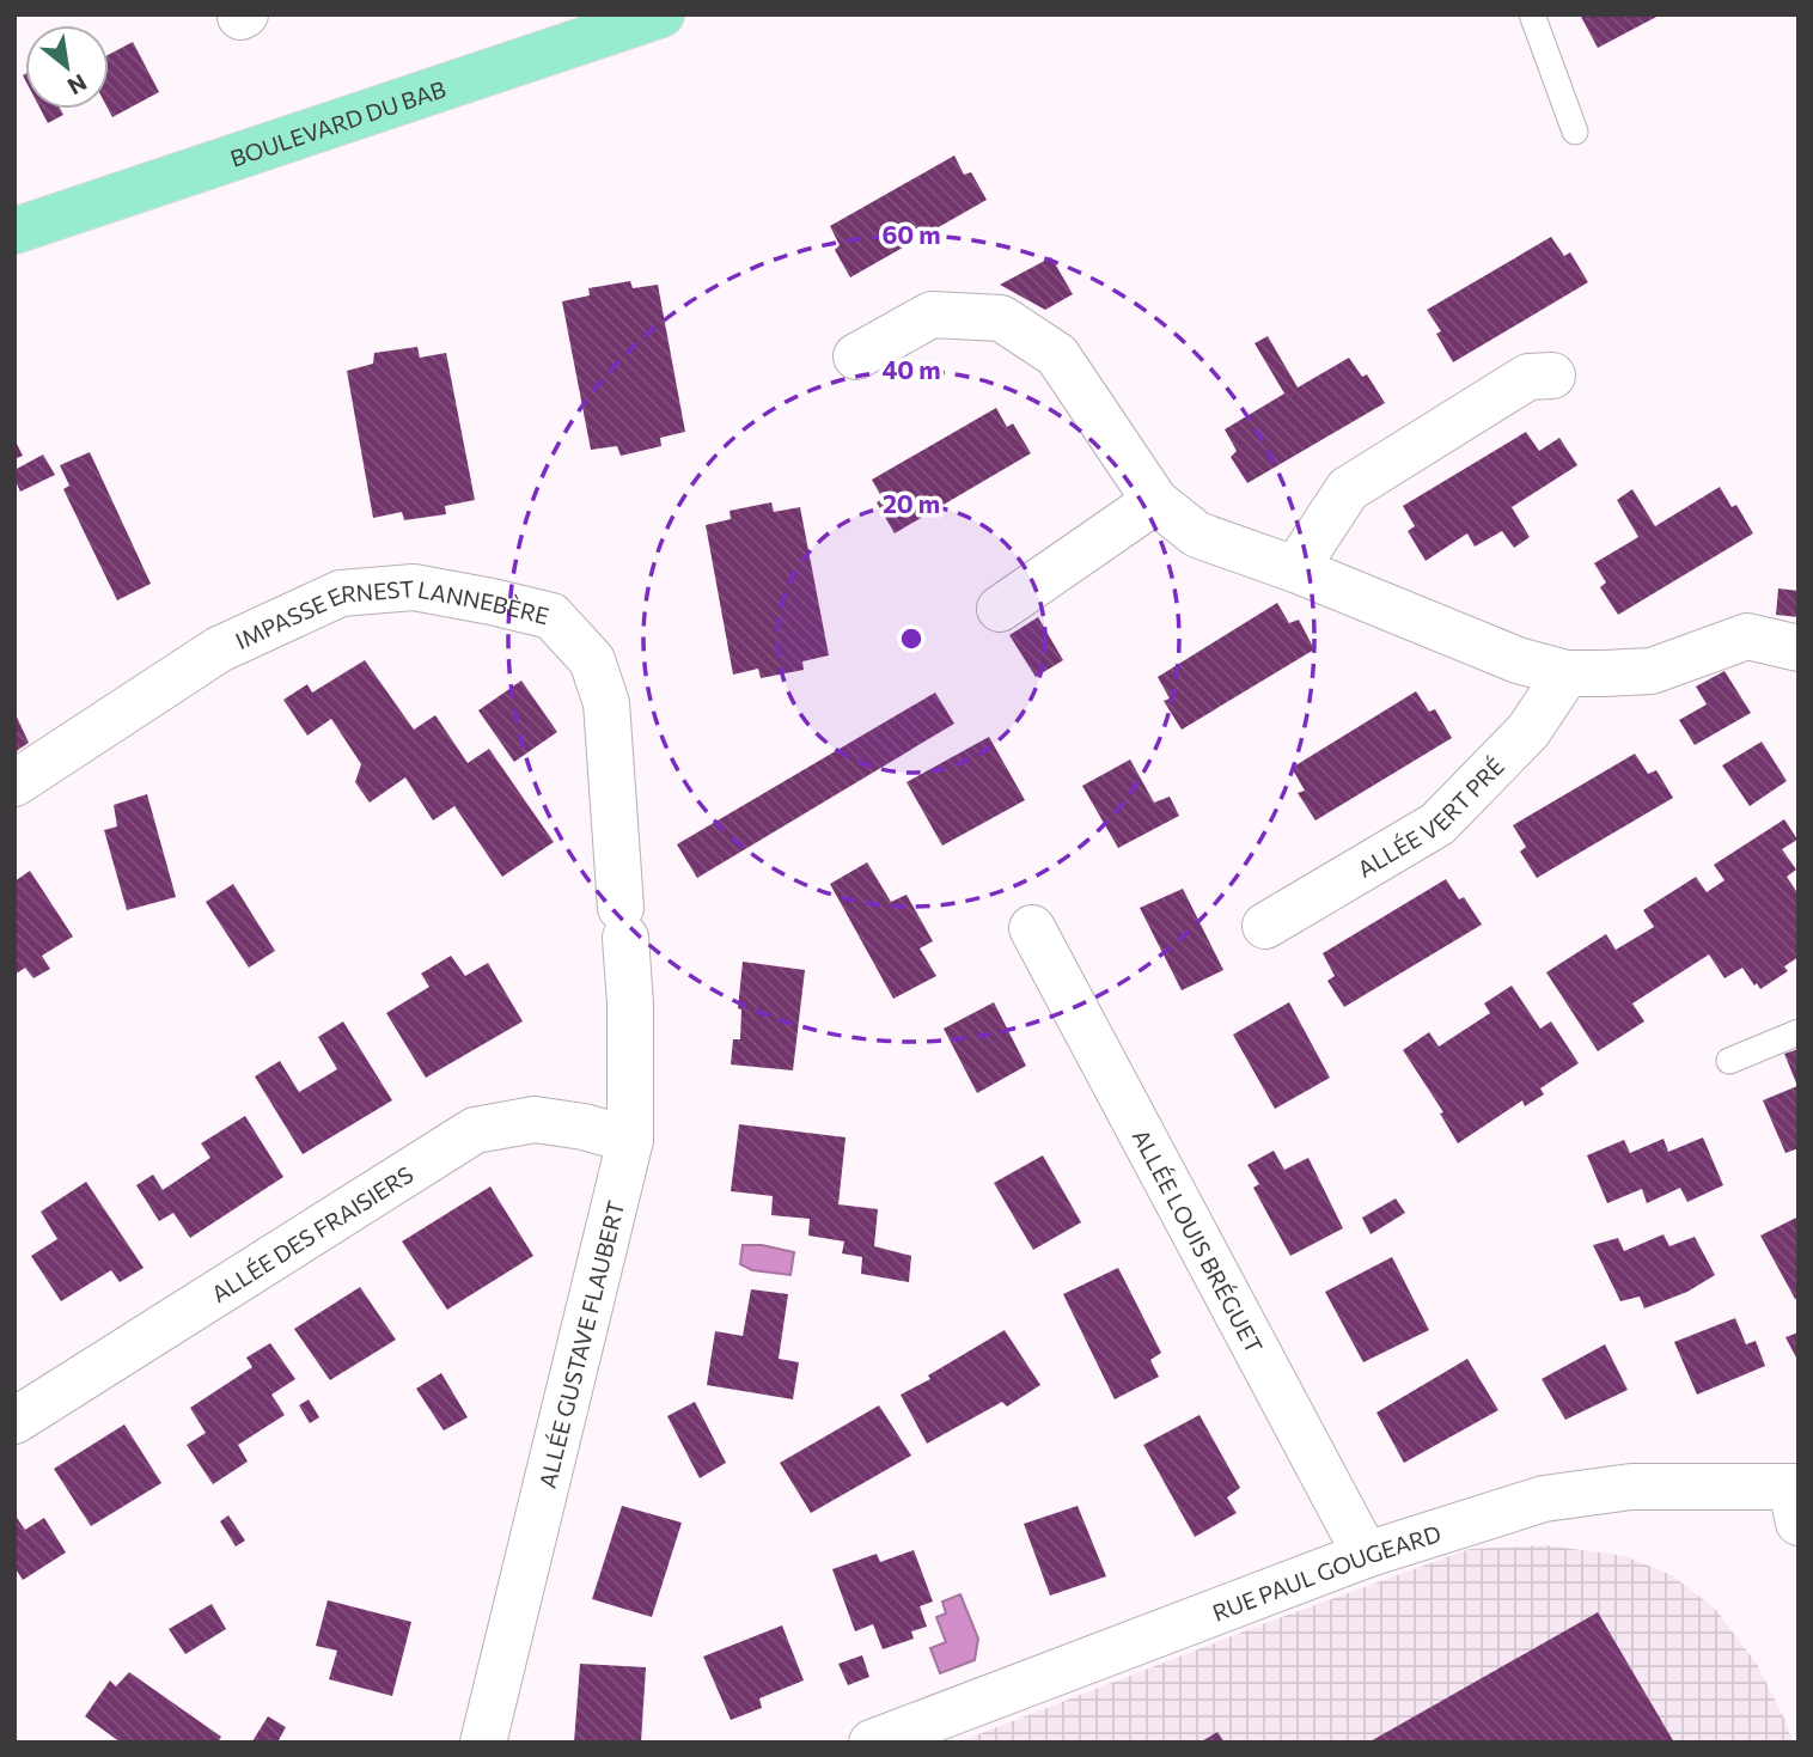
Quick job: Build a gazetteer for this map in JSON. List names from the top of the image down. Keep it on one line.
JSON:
{"streets":{"main road":["BOULEVARD DU BAB"],"street":["IMPASSE ERNEST LANNEBÈRE","ALLÉE VERT PRÉ","ALLÉE DES FRAISIERS","ALLÉE LOUIS BRÉGUET","ALLÉE GUSTAVE FLAUBERT","RUE PAUL GOUGEARD"]},"crossings":[["IMPASSE ERNEST LANNEBÈRE","ALLÉE GUSTAVE FLAUBERT"],["ALLÉE DES FRAISIERS","ALLÉE GUSTAVE FLAUBERT"],["ALLÉE LOUIS BRÉGUET","RUE PAUL GOUGEARD"]],"north":"bottom right","rings":["60 m","40 m","20 m"]}
